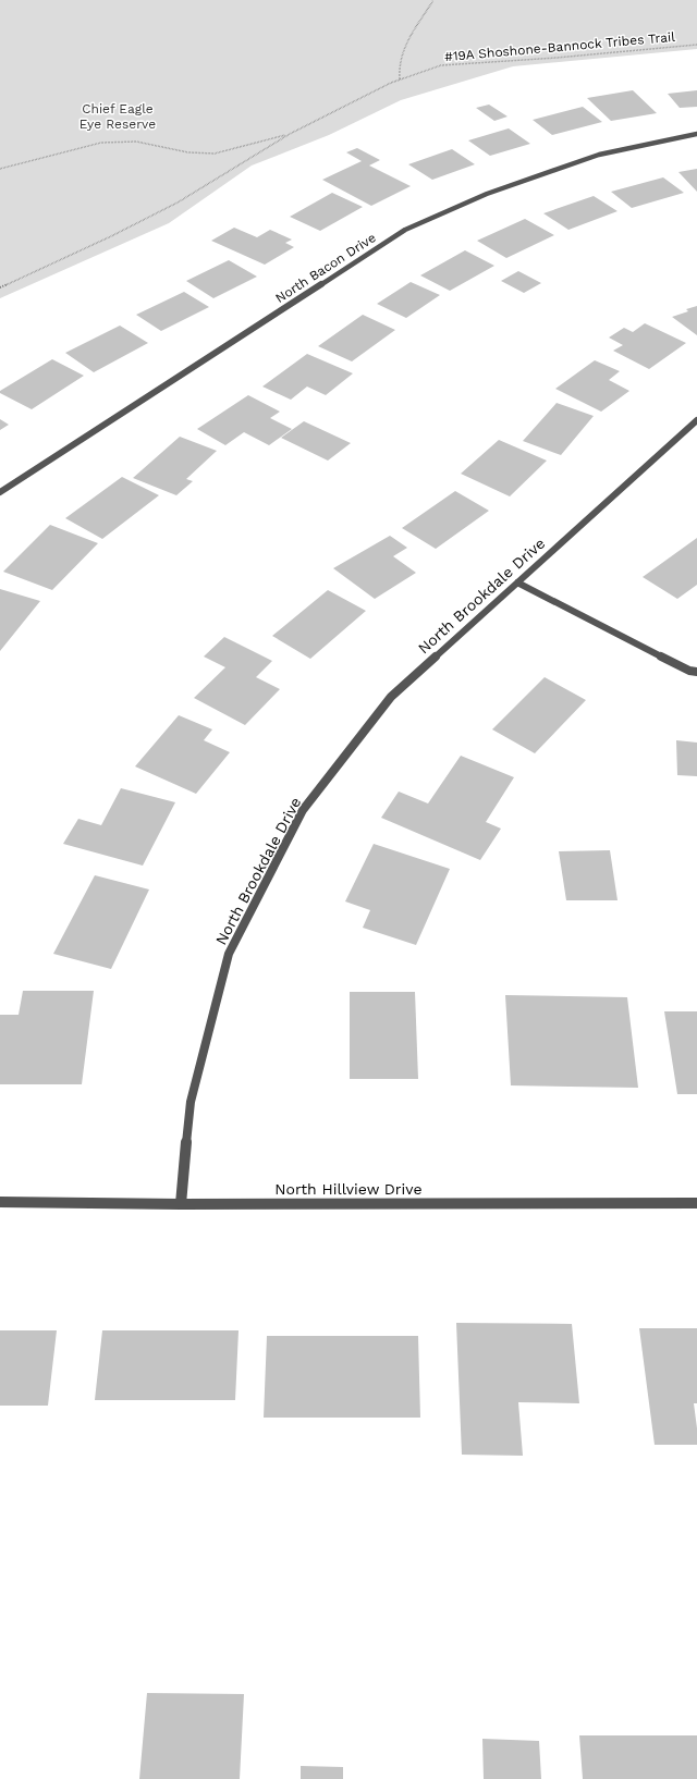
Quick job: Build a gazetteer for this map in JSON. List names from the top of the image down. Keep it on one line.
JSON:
{"streets":{"street":["North Bacon Drive","North Brookdale Drive","North Hillview Drive"],"path":["#19A Shoshone-Bannock Tribes Trail"]},"crossings":[["North Brookdale Drive","North Hillview Drive"]],"parks":["Chief Eagle Eye Reserve"]}
